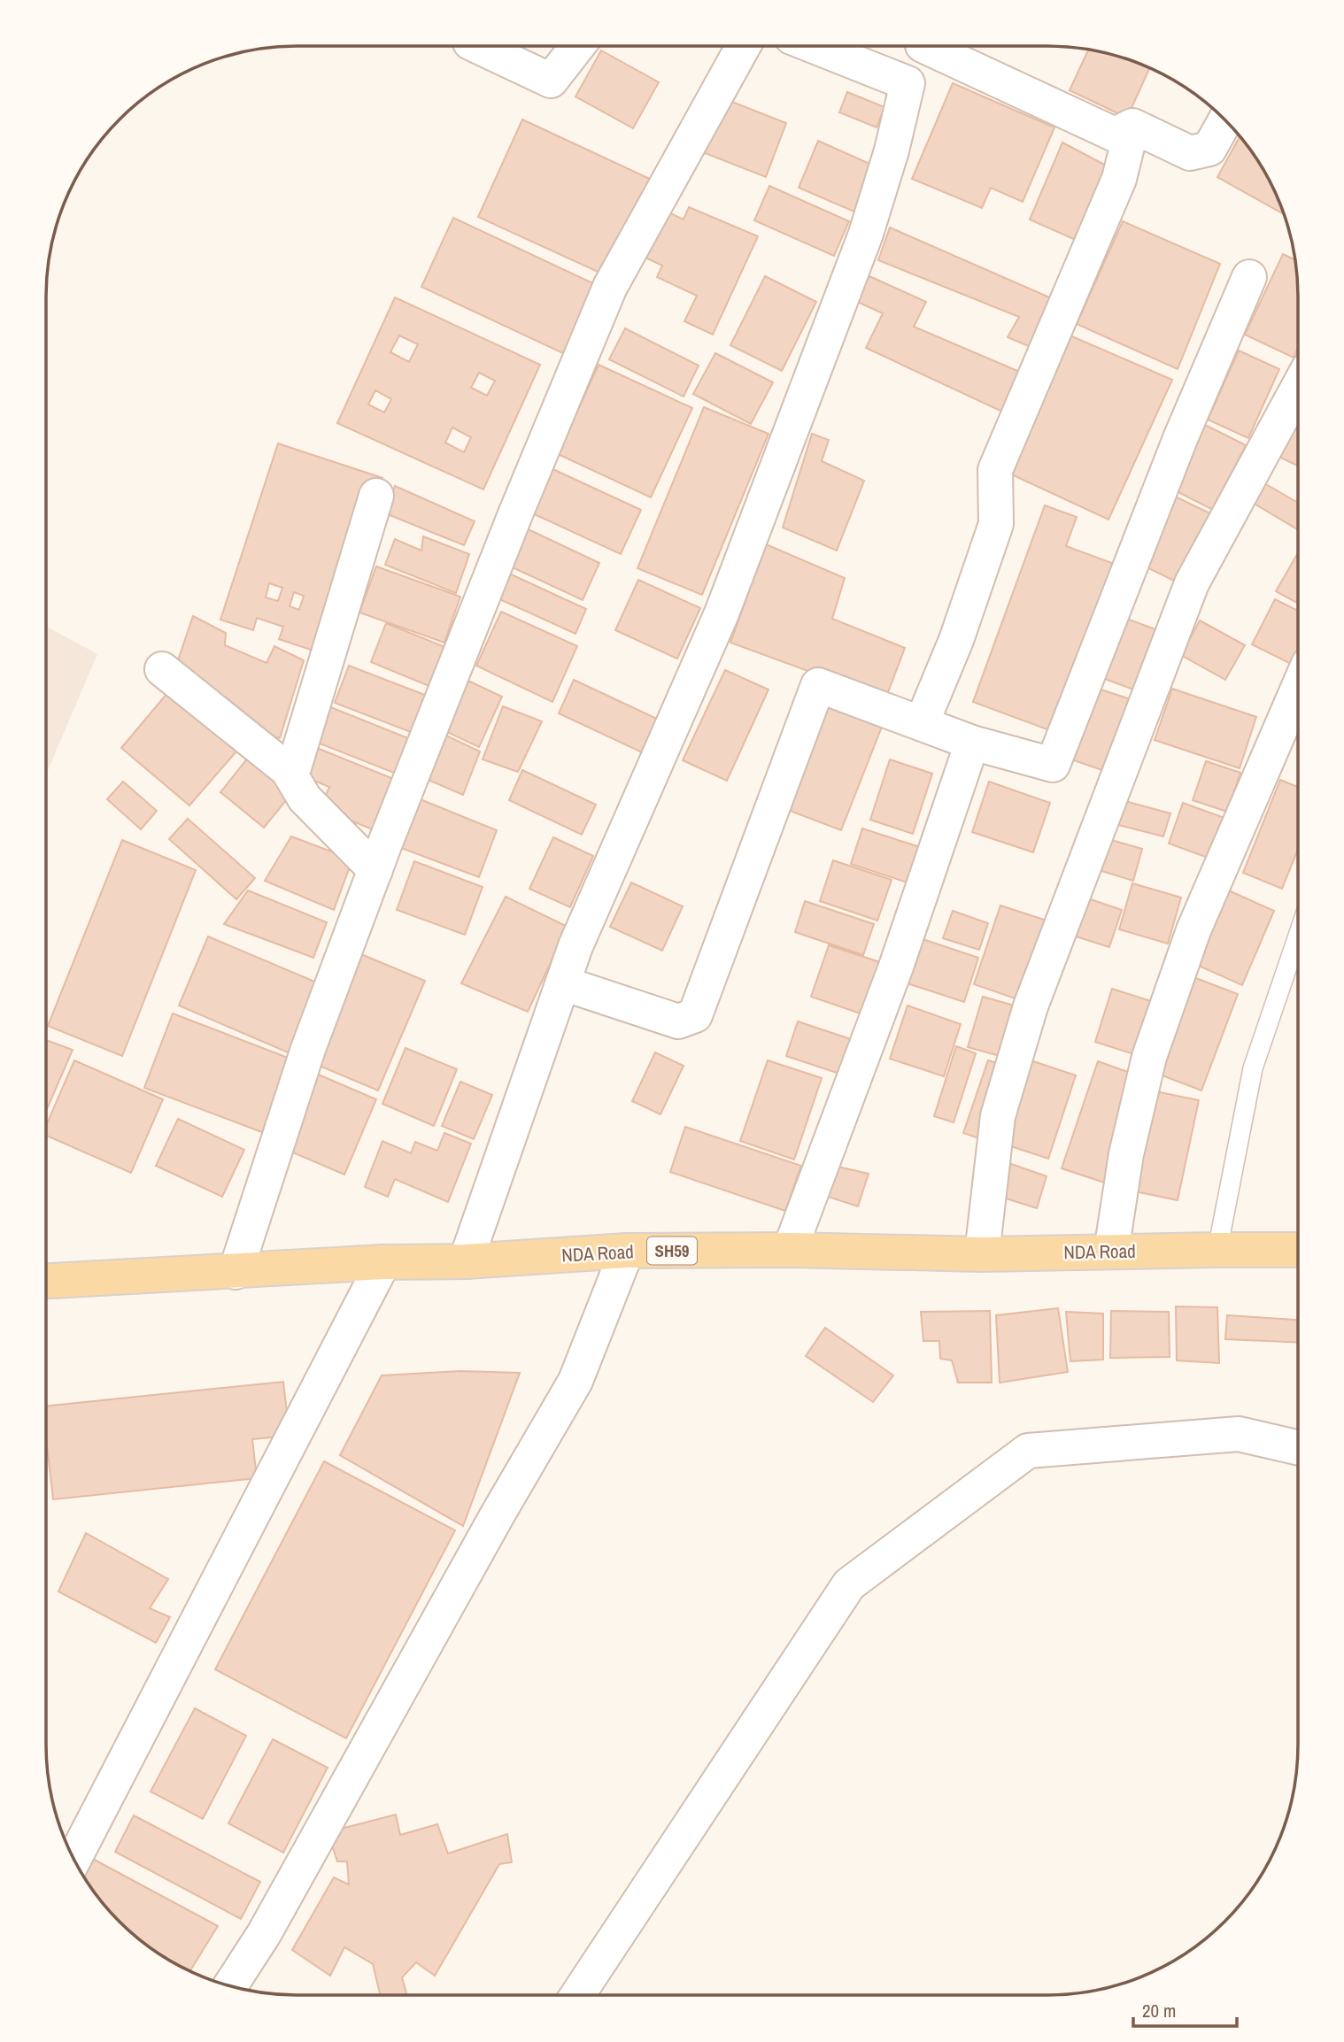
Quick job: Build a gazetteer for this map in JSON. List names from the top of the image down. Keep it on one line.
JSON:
{"streets":{"main road":["SH59","NDA Road"]},"scale_bar":"20 m"}
